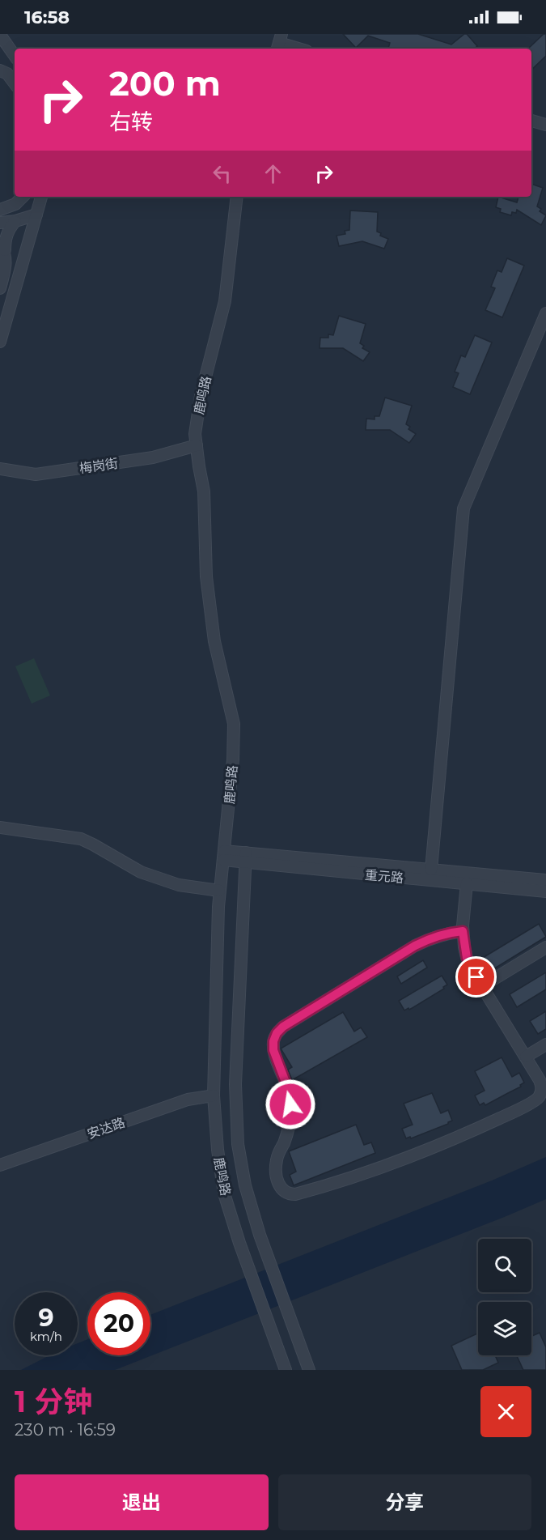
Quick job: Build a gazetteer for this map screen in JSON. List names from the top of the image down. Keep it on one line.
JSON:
{"streets":{"street":["鹿鸣路","梅岗街","重元路","安达路"]},"crossings":[["鹿鸣路","梅岗街"],["鹿鸣路","重元路"],["鹿鸣路","安达路"]],"page":{"status":"16:58","turn":["200 m","右转"],"speed":"9 km/h","limit":"20","heading":["1 分钟","230 m · 16:59"],"buttons":["退出","分享"]}}
